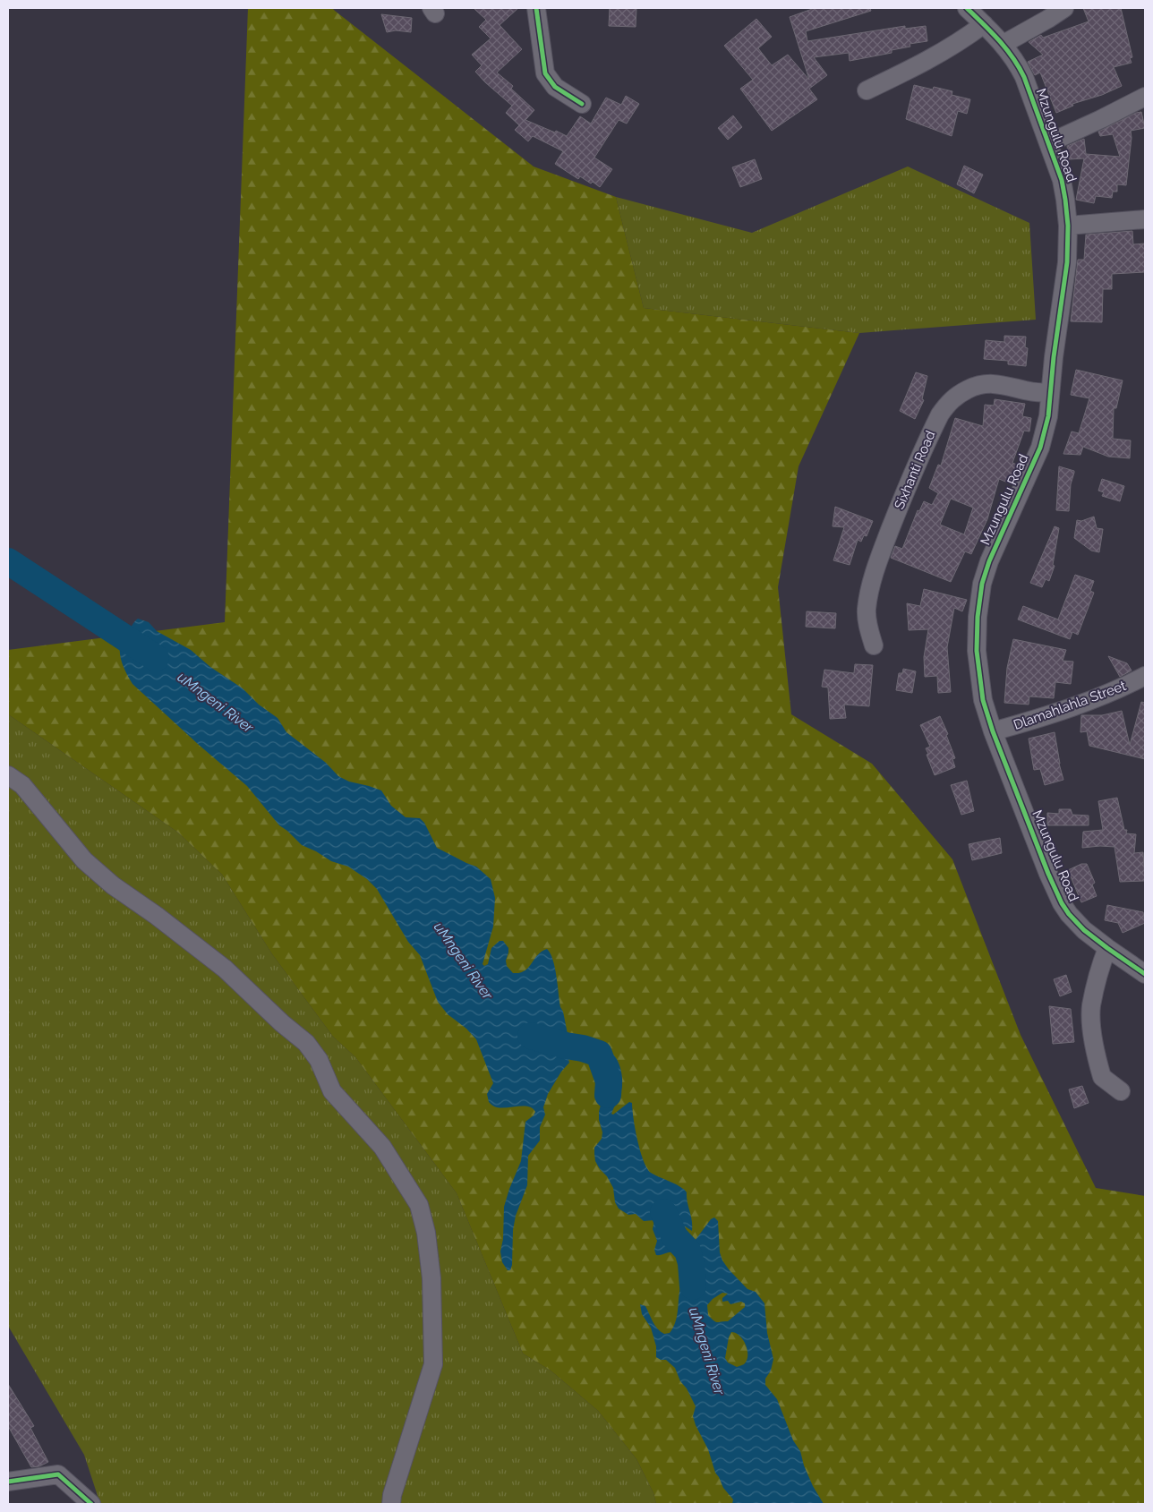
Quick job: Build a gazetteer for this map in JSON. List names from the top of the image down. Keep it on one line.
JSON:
{"streets":{"street":["Mzungulu Road","Sixhanti Road","Dlamahlahla Street"]},"crossings":[["Mzungulu Road","Sixhanti Road"],["Mzungulu Road","Dlamahlahla Street"]],"water":["uMngeni River"]}
